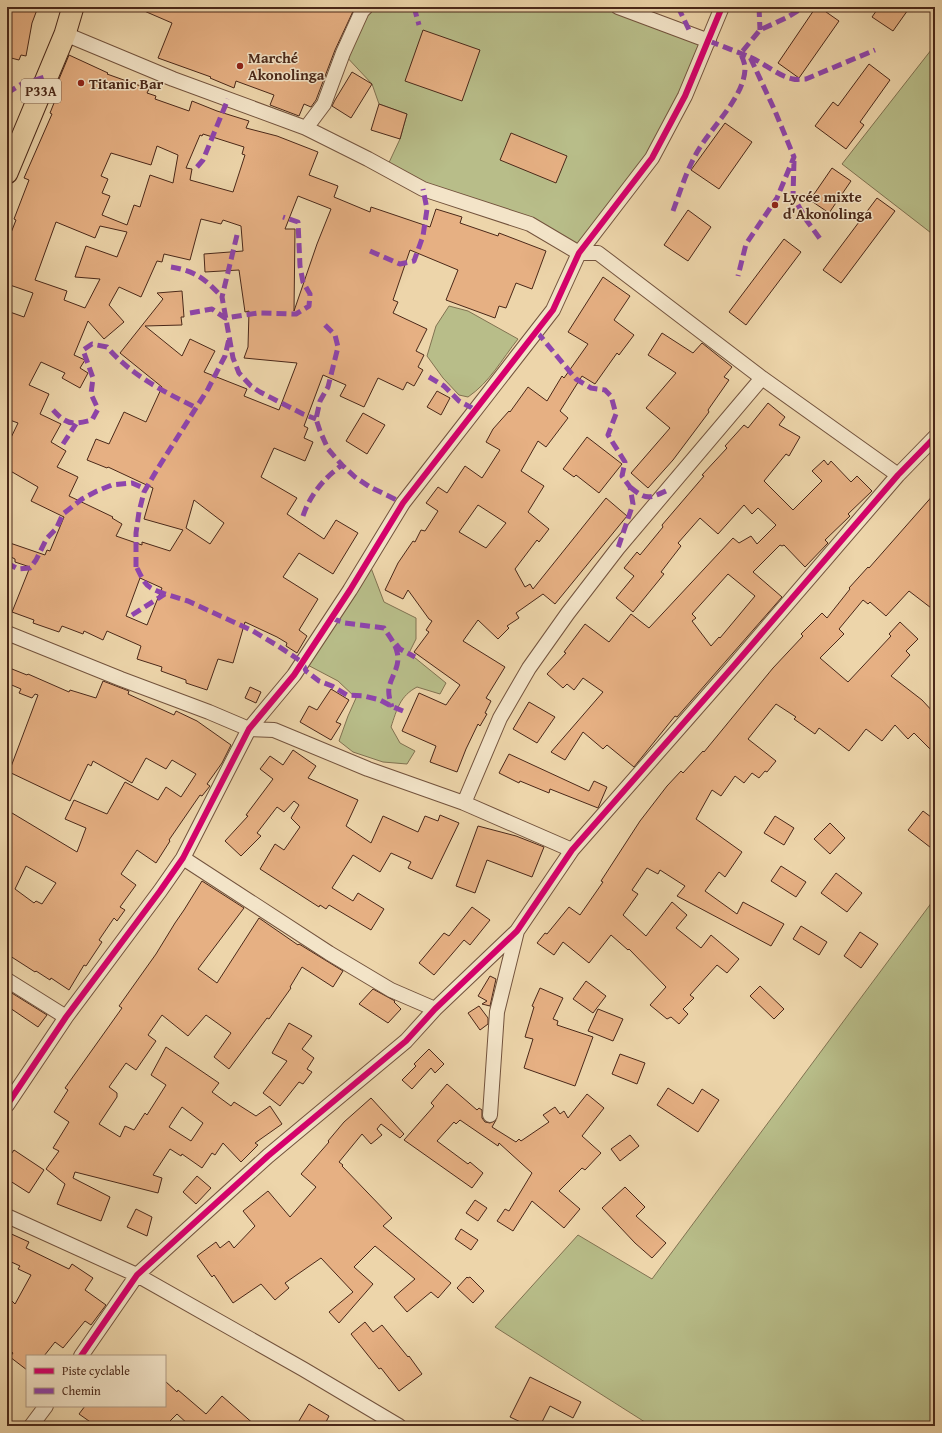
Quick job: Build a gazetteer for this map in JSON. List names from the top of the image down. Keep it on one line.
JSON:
{"streets":{"main road":["P33A"]},"places":["Marché Akonolinga","Titanic Bar","Lycée mixte d'Akonolinga"],"legend":["Piste cyclable","Chemin"]}
